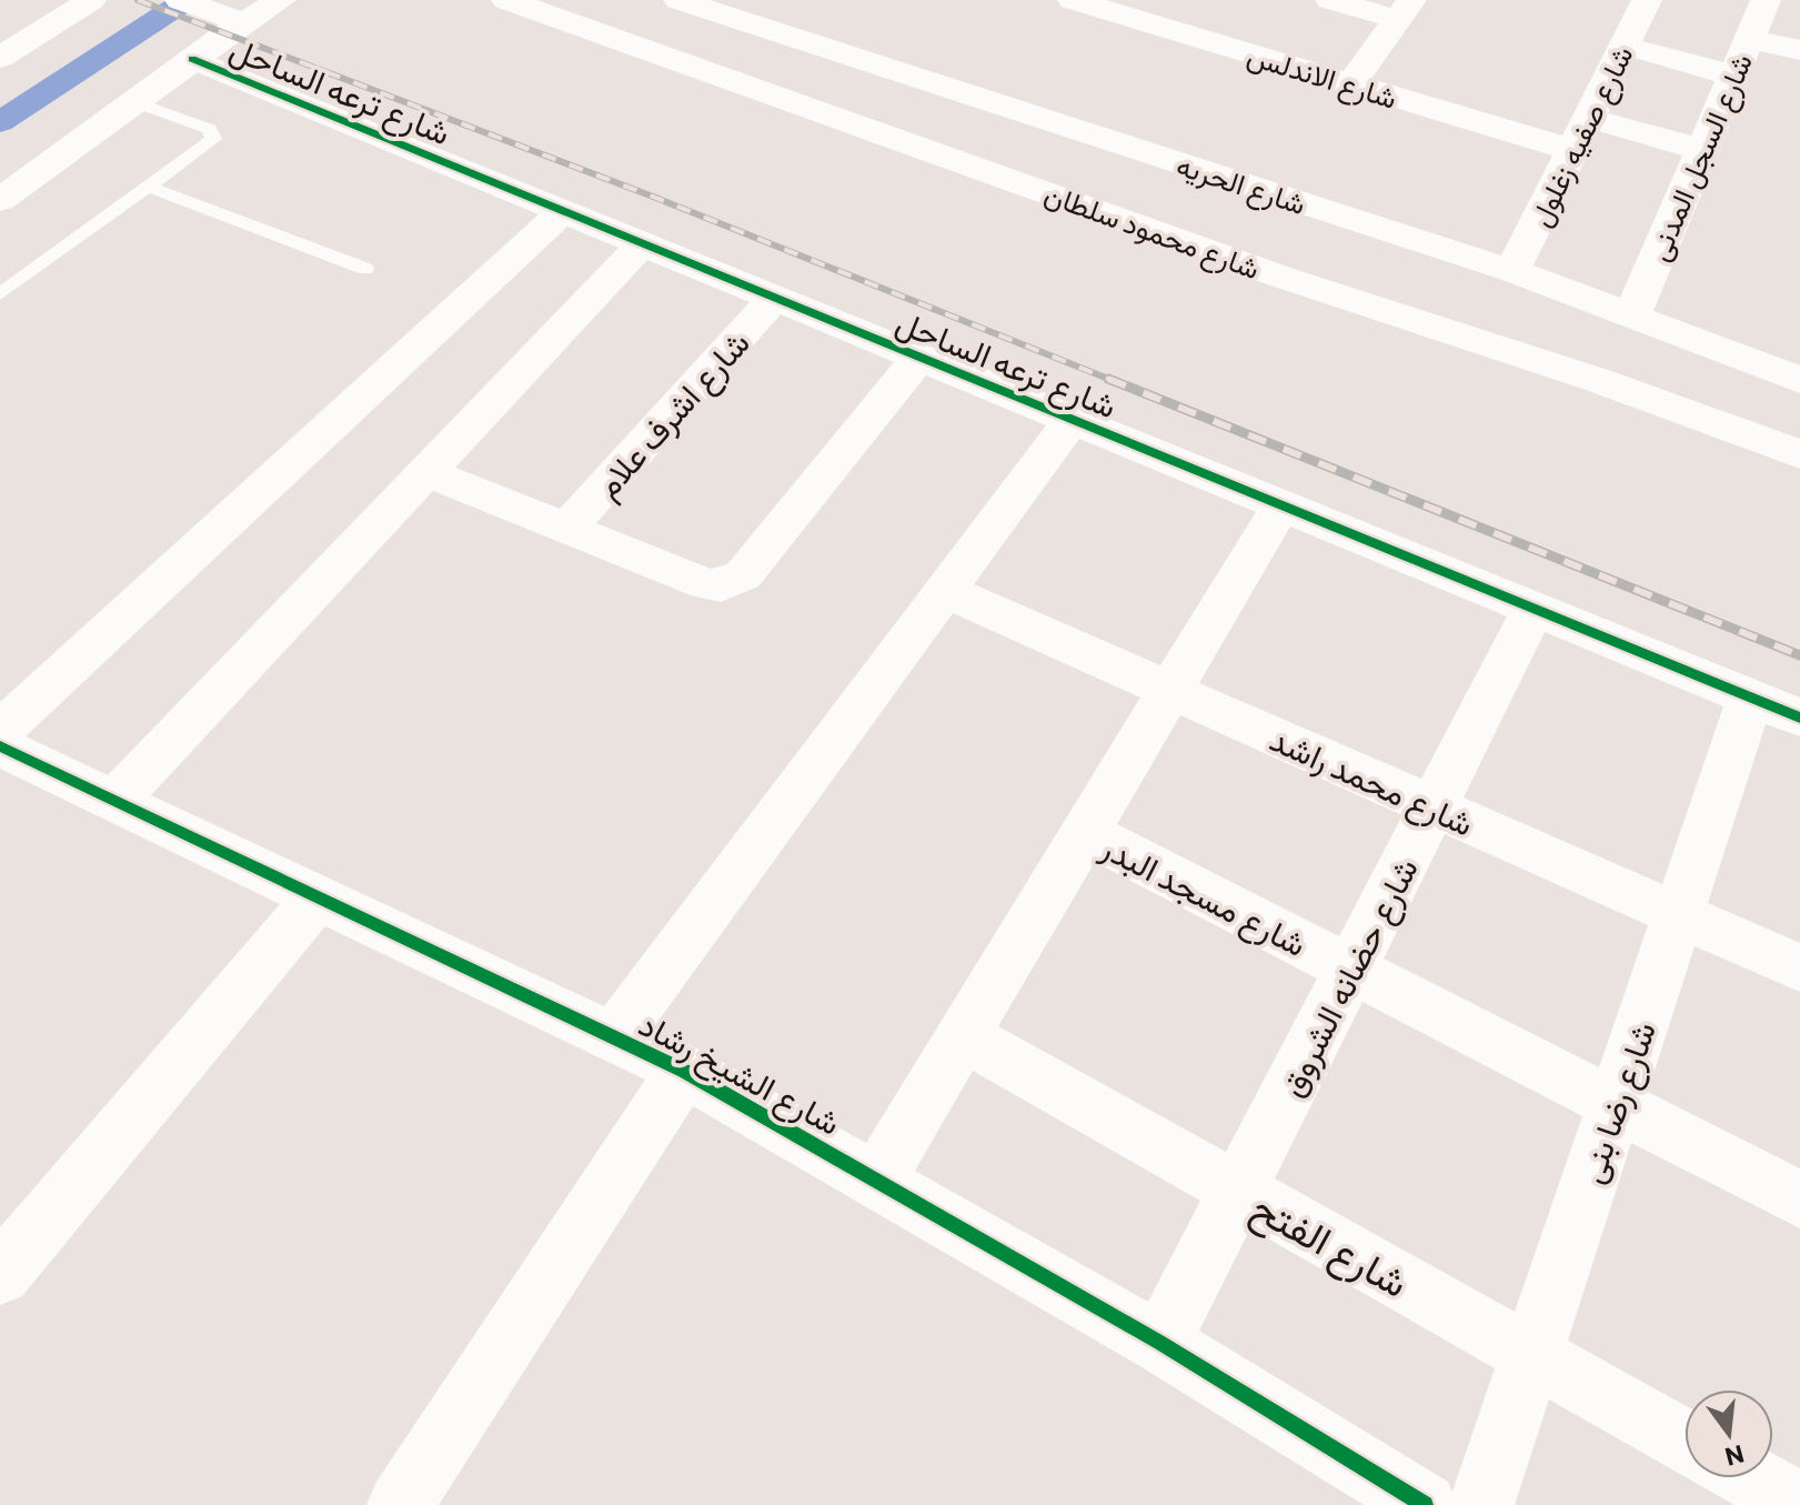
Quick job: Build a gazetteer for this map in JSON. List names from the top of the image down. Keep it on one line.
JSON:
{"streets":{"street":["شارع الاندلس","شارع ترعه الساحل","شارع صفيه زغلول","شارع السجل المدنى","شارع الحريه","شارع محمود سلطان","شارع اشرف علام","شارع محمد راشد","شارع مسجد البدر","شارع حضانه الشروق","شارع الشيخ رشاد","شارع رضا بنى","شارع الفتح"]},"crossings":[["شارع الاندلس","شارع صفيه زغلول"],["شارع ترعه الساحل","شارع اشرف علام"],["شارع ترعه الساحل","شارع حضانه الشروق"],["شارع ترعه الساحل","شارع رضا بنى"],["شارع صفيه زغلول","شارع الحريه"],["شارع السجل المدنى","شارع الحريه"],["شارع محمد راشد","شارع حضانه الشروق"],["شارع محمد راشد","شارع رضا بنى"],["شارع مسجد البدر","شارع حضانه الشروق"],["شارع مسجد البدر","شارع رضا بنى"],["شارع حضانه الشروق","شارع الشيخ رشاد"],["شارع حضانه الشروق","شارع الفتح"],["شارع رضا بنى","شارع الفتح"]],"north":"bottom"}
